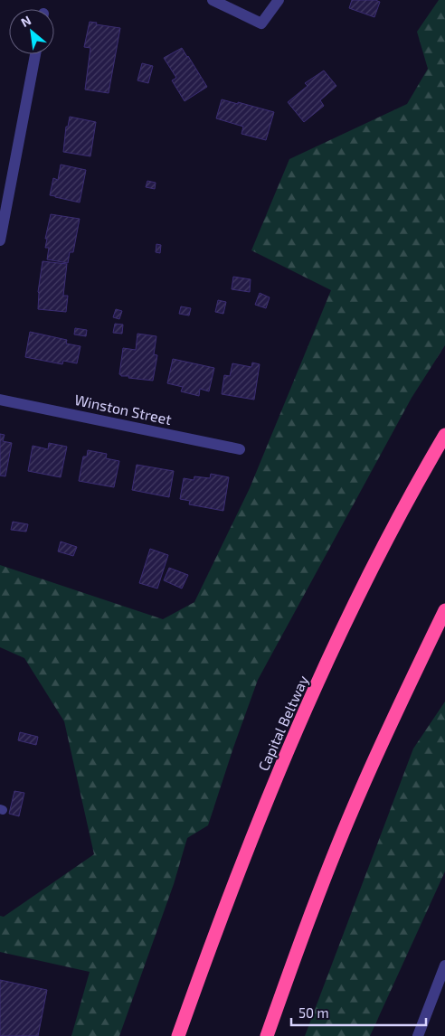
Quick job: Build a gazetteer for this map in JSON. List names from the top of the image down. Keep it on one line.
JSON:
{"streets":{"highway":["Capital Beltway"],"street":["Winston Street"]},"scale_bar":"50 m","north":"top left"}
